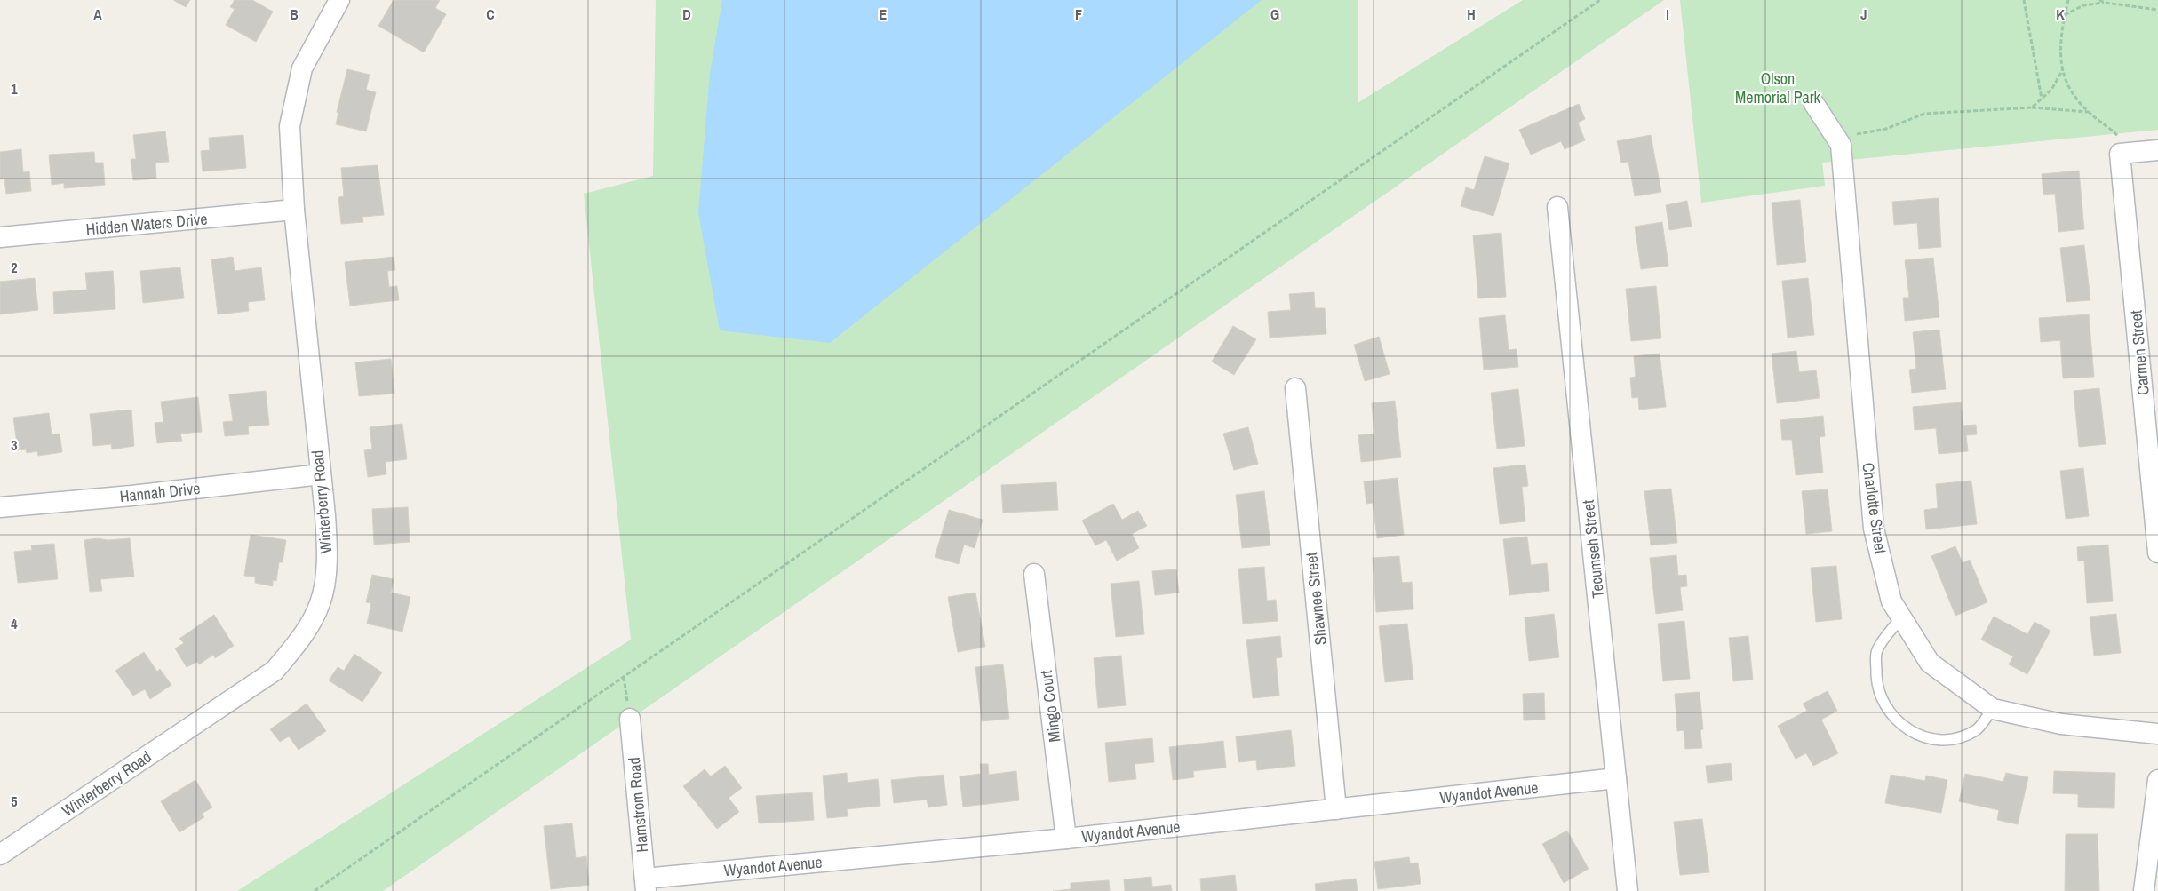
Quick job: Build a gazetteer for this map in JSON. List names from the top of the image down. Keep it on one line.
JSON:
{"streets":{"street":["Hidden Waters Drive","Carmen Street","Hannah Drive","Winterberry Road","Charlotte Street","Tecumseh Street","Shawnee Street","Mingo Court","Wyandot Avenue","Hamstrom Road"]},"crossings":[["Hidden Waters Drive","Winterberry Road"],["Hannah Drive","Winterberry Road"],["Tecumseh Street","Wyandot Avenue"],["Shawnee Street","Wyandot Avenue"],["Mingo Court","Wyandot Avenue"],["Wyandot Avenue","Hamstrom Road"]],"parks":["Olson Memorial Park"],"grid":{"columns":["A","B","C","D","E","F","G","H","I","J","K"],"rows":["1","2","3","4","5"]}}
